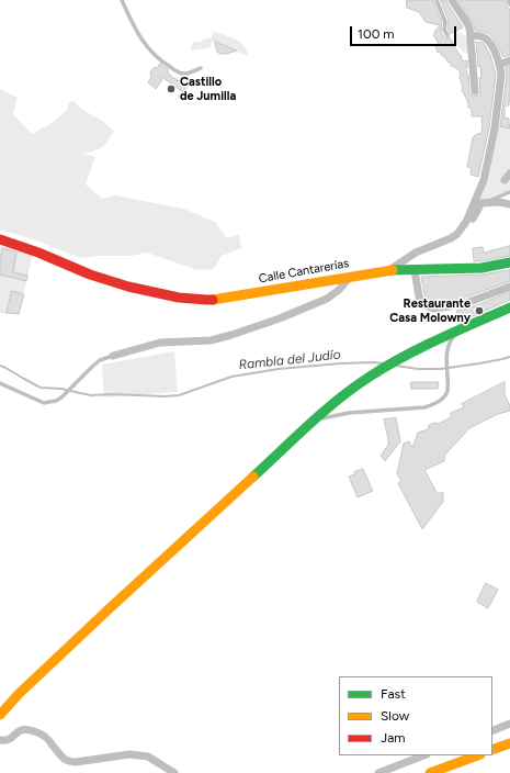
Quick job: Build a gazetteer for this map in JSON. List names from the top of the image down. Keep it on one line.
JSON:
{"streets":{"main road":["Calle Cantarerías"]},"water":["Rambla del Judío"],"places":["Castillo de Jumilla","Restaurante Casa Molowny"],"legend":["Fast","Slow","Jam"],"scale_bar":"100 m"}
